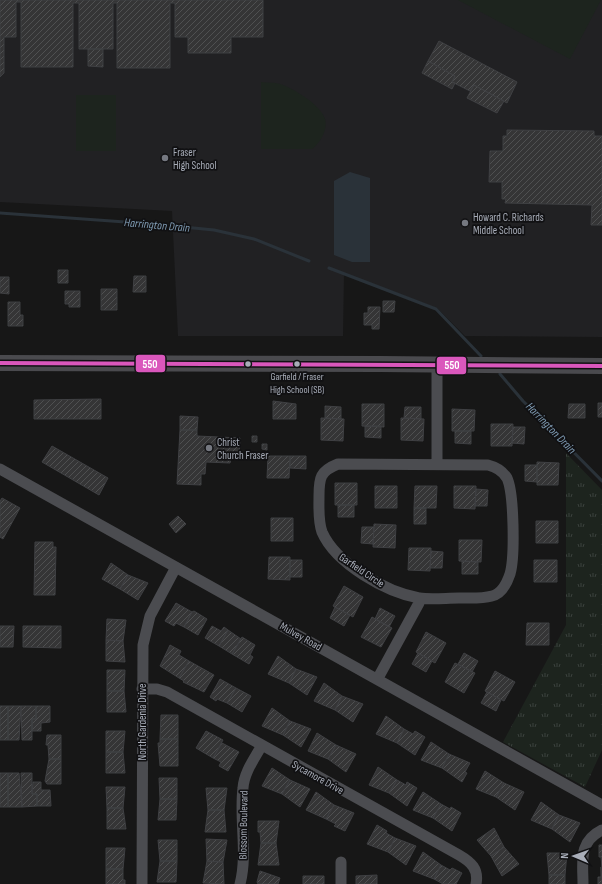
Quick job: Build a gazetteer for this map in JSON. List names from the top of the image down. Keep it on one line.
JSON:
{"streets":{"street":["Garfield Circle","Mulvey Road","North Gardenia Drive","Sycamore Drive","Blossom Boulevard"]},"crossings":[["Mulvey Road","North Gardenia Drive"],["North Gardenia Drive","Sycamore Drive"],["Sycamore Drive","Blossom Boulevard"]],"water":["Harrington Drain"],"places":["Fraser High School","Howard C. Richards Middle School","Garfield / Fraser High School (SB)","Christ Church Fraser"],"lines":["transit line 550"],"north":"left"}
